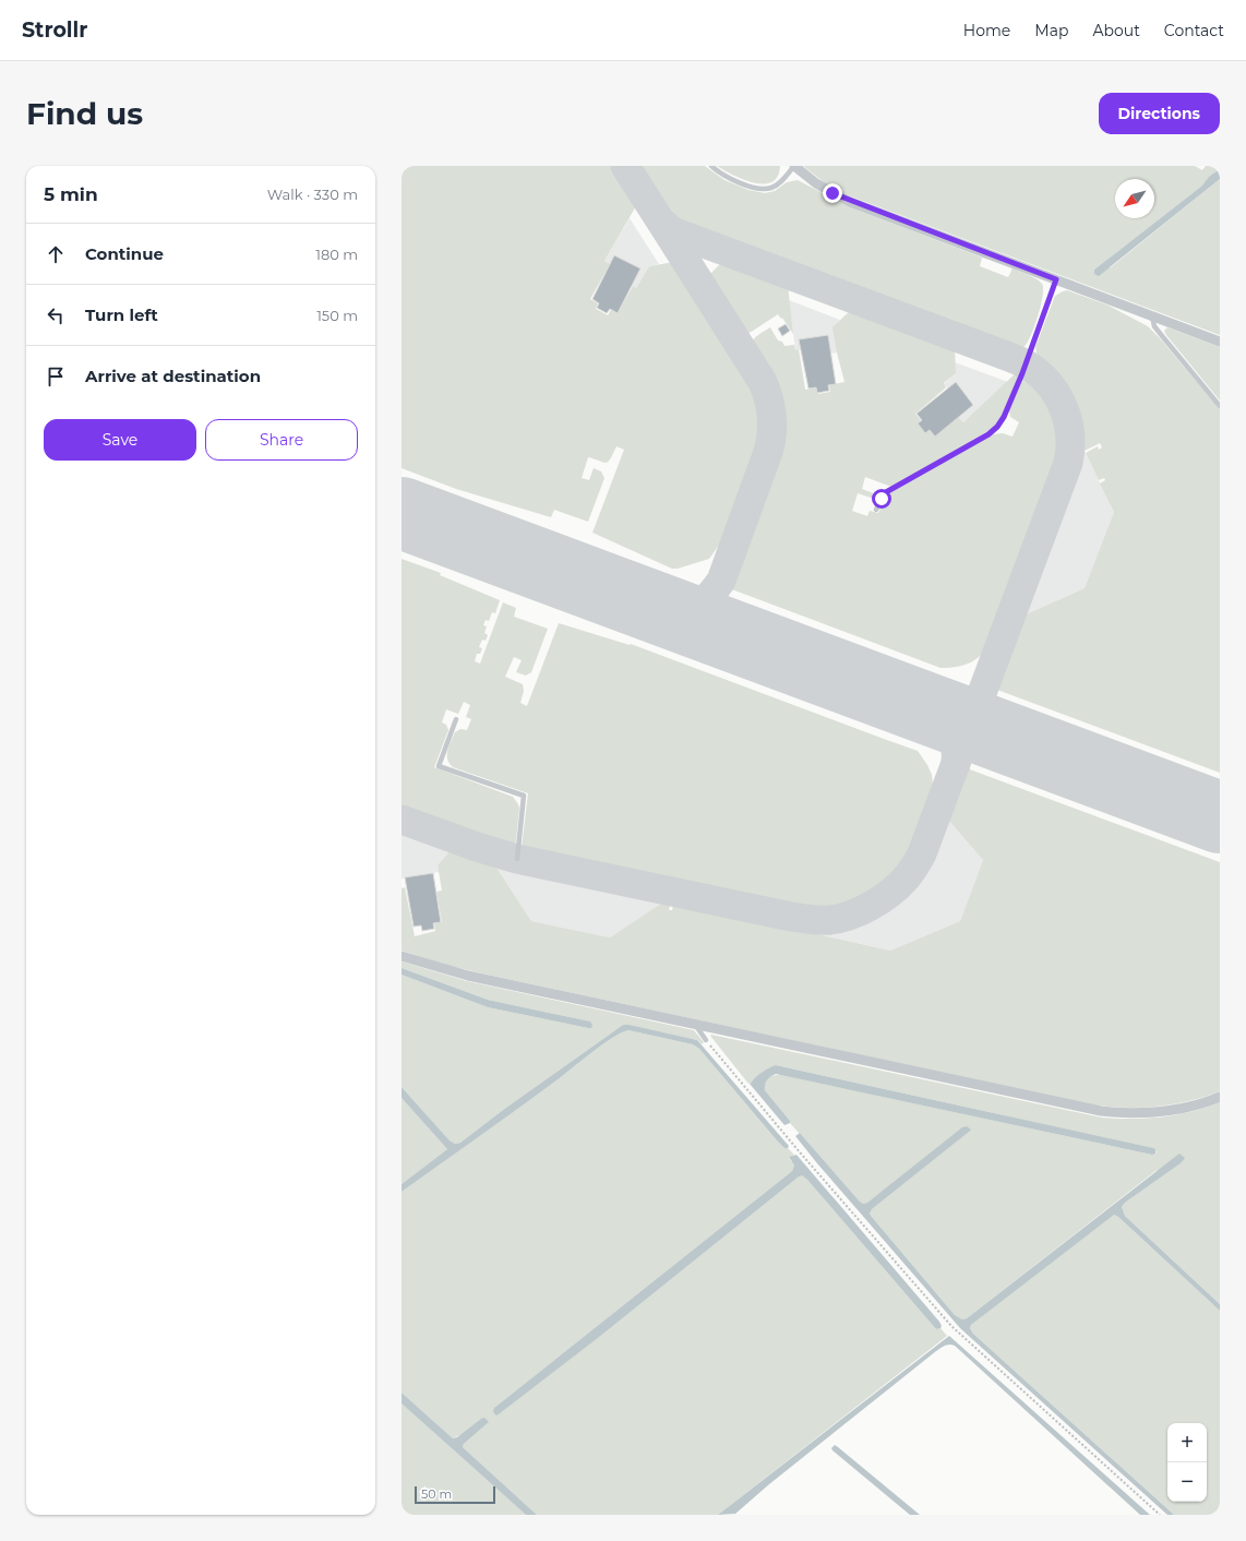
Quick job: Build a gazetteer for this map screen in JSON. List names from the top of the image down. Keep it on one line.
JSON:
{"scale_bar":"50 m","north":"bottom left","page":{"header":"Strollr","nav":["Home","Map","About","Contact"],"buttons":["Directions",["Save","Share"]],"title":"Find us","heading":["5 min","Walk · 330 m"],"list":[["Continue","180 m"],["Turn left","150 m"],"Arrive at destination"],"map_buttons":["+","−"],"scale":"50 m"}}
